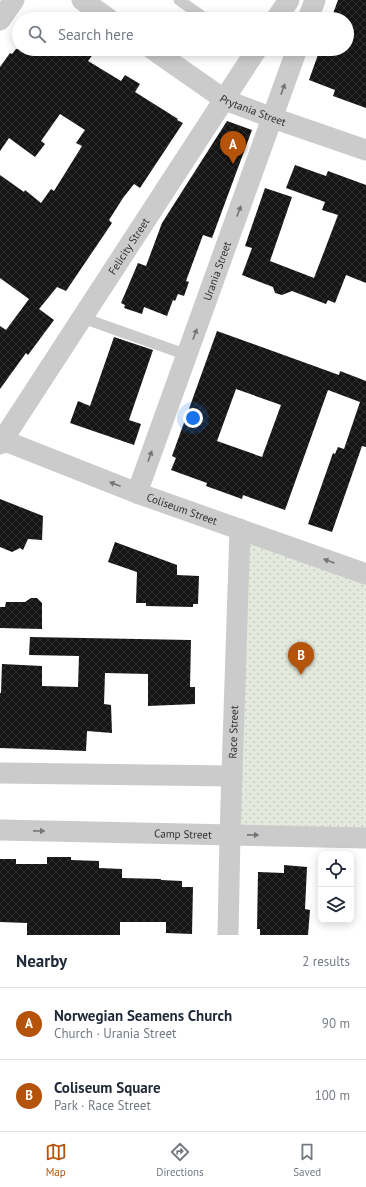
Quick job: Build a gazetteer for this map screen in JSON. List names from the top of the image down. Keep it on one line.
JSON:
{"streets":{"street":["Prytania Street","Felicity Street","Urania Street","Coliseum Street","Race Street","Camp Street"]},"crossings":[["Prytania Street","Felicity Street"],["Prytania Street","Urania Street"],["Felicity Street","Coliseum Street"],["Urania Street","Coliseum Street"],["Coliseum Street","Race Street"],["Race Street","Camp Street"]],"one_way":["Urania Street","Coliseum Street"],"page":{"search":"Search here","pins":["A","B"],"heading":["Nearby","2 results"],"list":[{"mark":"A","name":"Norwegian Seamens Church","note":"Church · Urania Street","value":"90 m"},{"mark":"B","name":"Coliseum Square","note":"Park · Race Street","value":"100 m"}],"nav":["Map","Directions","Saved"]}}
